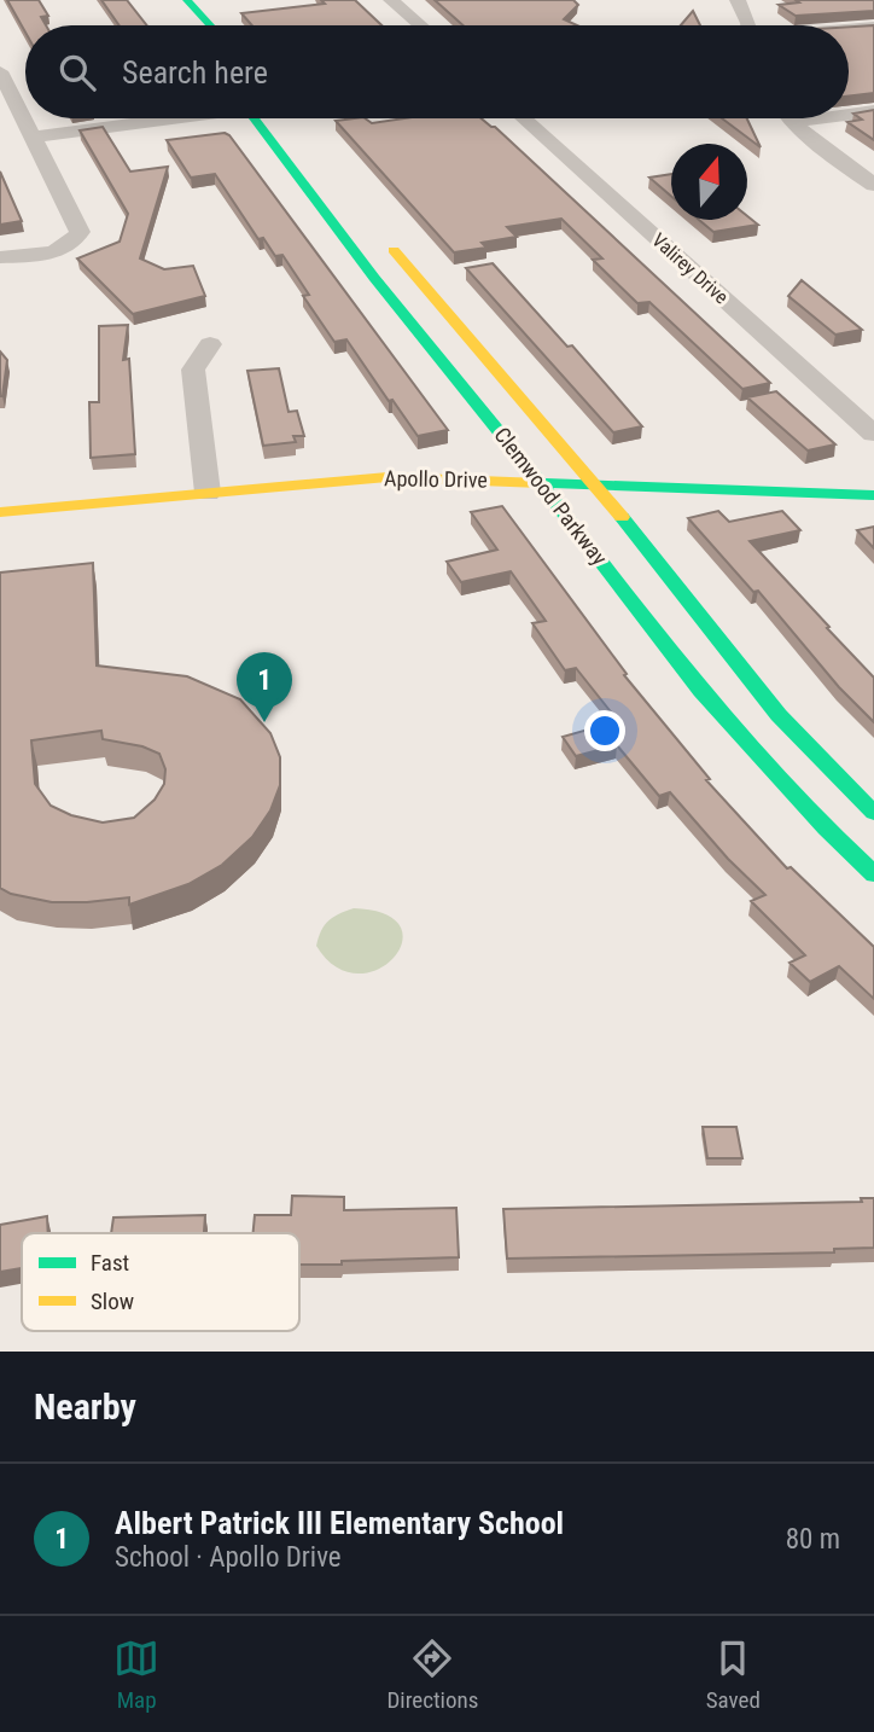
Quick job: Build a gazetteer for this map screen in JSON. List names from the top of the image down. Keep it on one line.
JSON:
{"streets":{"street":["Valirey Drive","Apollo Drive","Clemwood Parkway"]},"crossings":[["Apollo Drive","Clemwood Parkway"]],"legend":["Fast","Slow"],"north":"top","page":{"search":"Search here","pins":"1","heading":"Nearby","list":[{"mark":"1","name":"Albert Patrick III Elementary School","note":"School · Apollo Drive","value":"80 m"}],"nav":["Map","Directions","Saved"]}}
